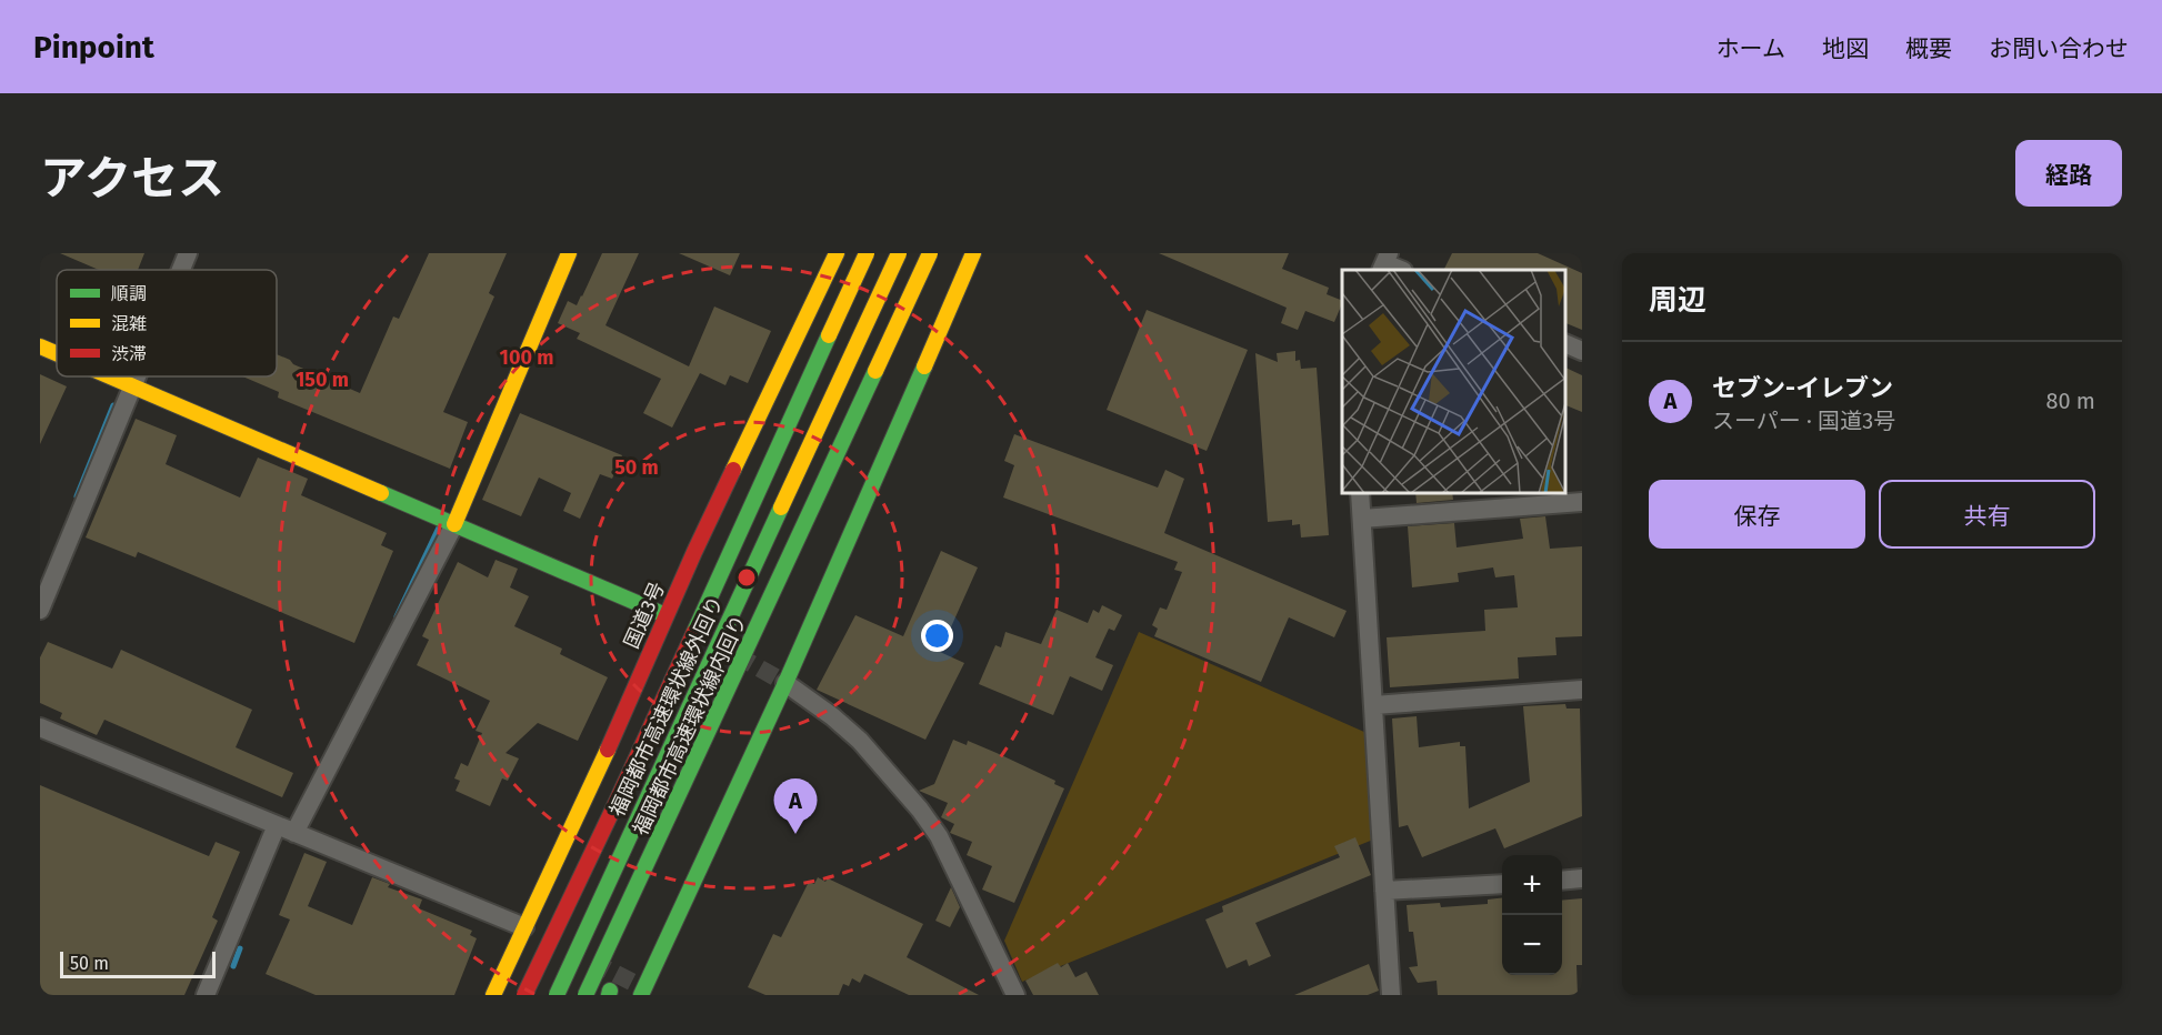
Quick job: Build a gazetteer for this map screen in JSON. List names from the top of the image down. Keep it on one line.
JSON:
{"streets":{"main road":["国道3号","福岡都市高速環状線外回り","福岡都市高速環状線内回り"]},"legend":["順調","混雑","渋滞"],"scale_bar":"50 m","page":{"header":"Pinpoint","nav":["ホーム","地図","概要","お問い合わせ"],"title":"アクセス","buttons":["経路",["保存","共有"]],"heading":"周辺","list":[{"mark":"A","name":"セブン-イレブン","note":"スーパー · 国道3号","value":"80 m"}],"pins":"A","map_buttons":["+","−"],"scale":"50 m"},"rings":["100 m","150 m","50 m"]}
